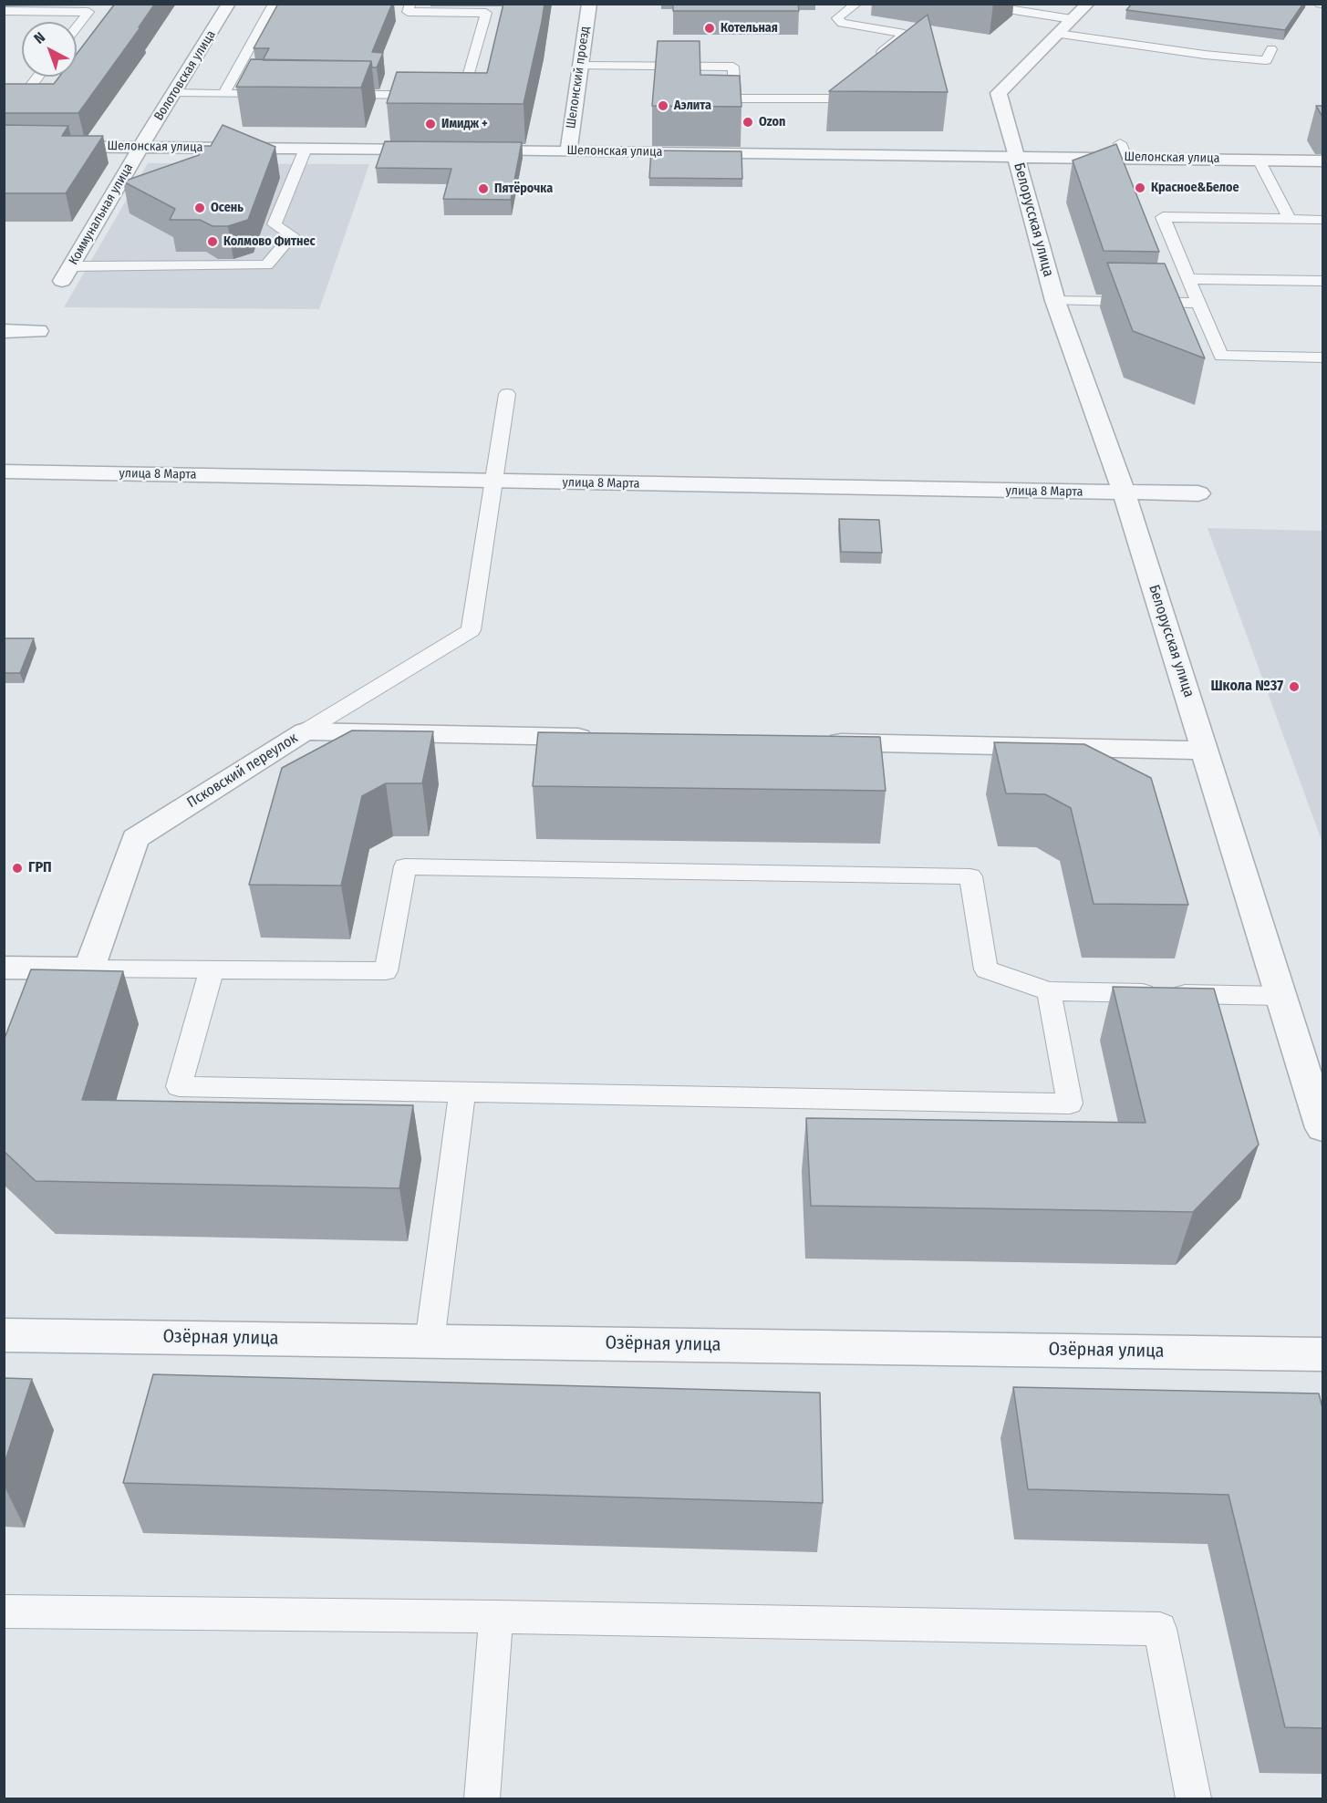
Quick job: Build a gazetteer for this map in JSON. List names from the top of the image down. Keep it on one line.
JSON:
{"streets":{"street":["Волотовская улица","Шелонский проезд","Шелонская улица","Коммунальная улица","Белорусская улица","улица 8 Марта","Псковский переулок","Озёрная улица"]},"crossings":[["Волотовская улица","Шелонская улица"],["Волотовская улица","Коммунальная улица"],["Шелонский проезд","Шелонская улица"],["Шелонская улица","Коммунальная улица"],["Шелонская улица","Белорусская улица"],["Белорусская улица","улица 8 Марта"]],"places":["Котельная","Аэлита","Ozon","Имидж +","Красное&Белое","Пятёрочка","Осень","Колмово Фитнес","Школа №37","ГРП"],"north":"top left"}
